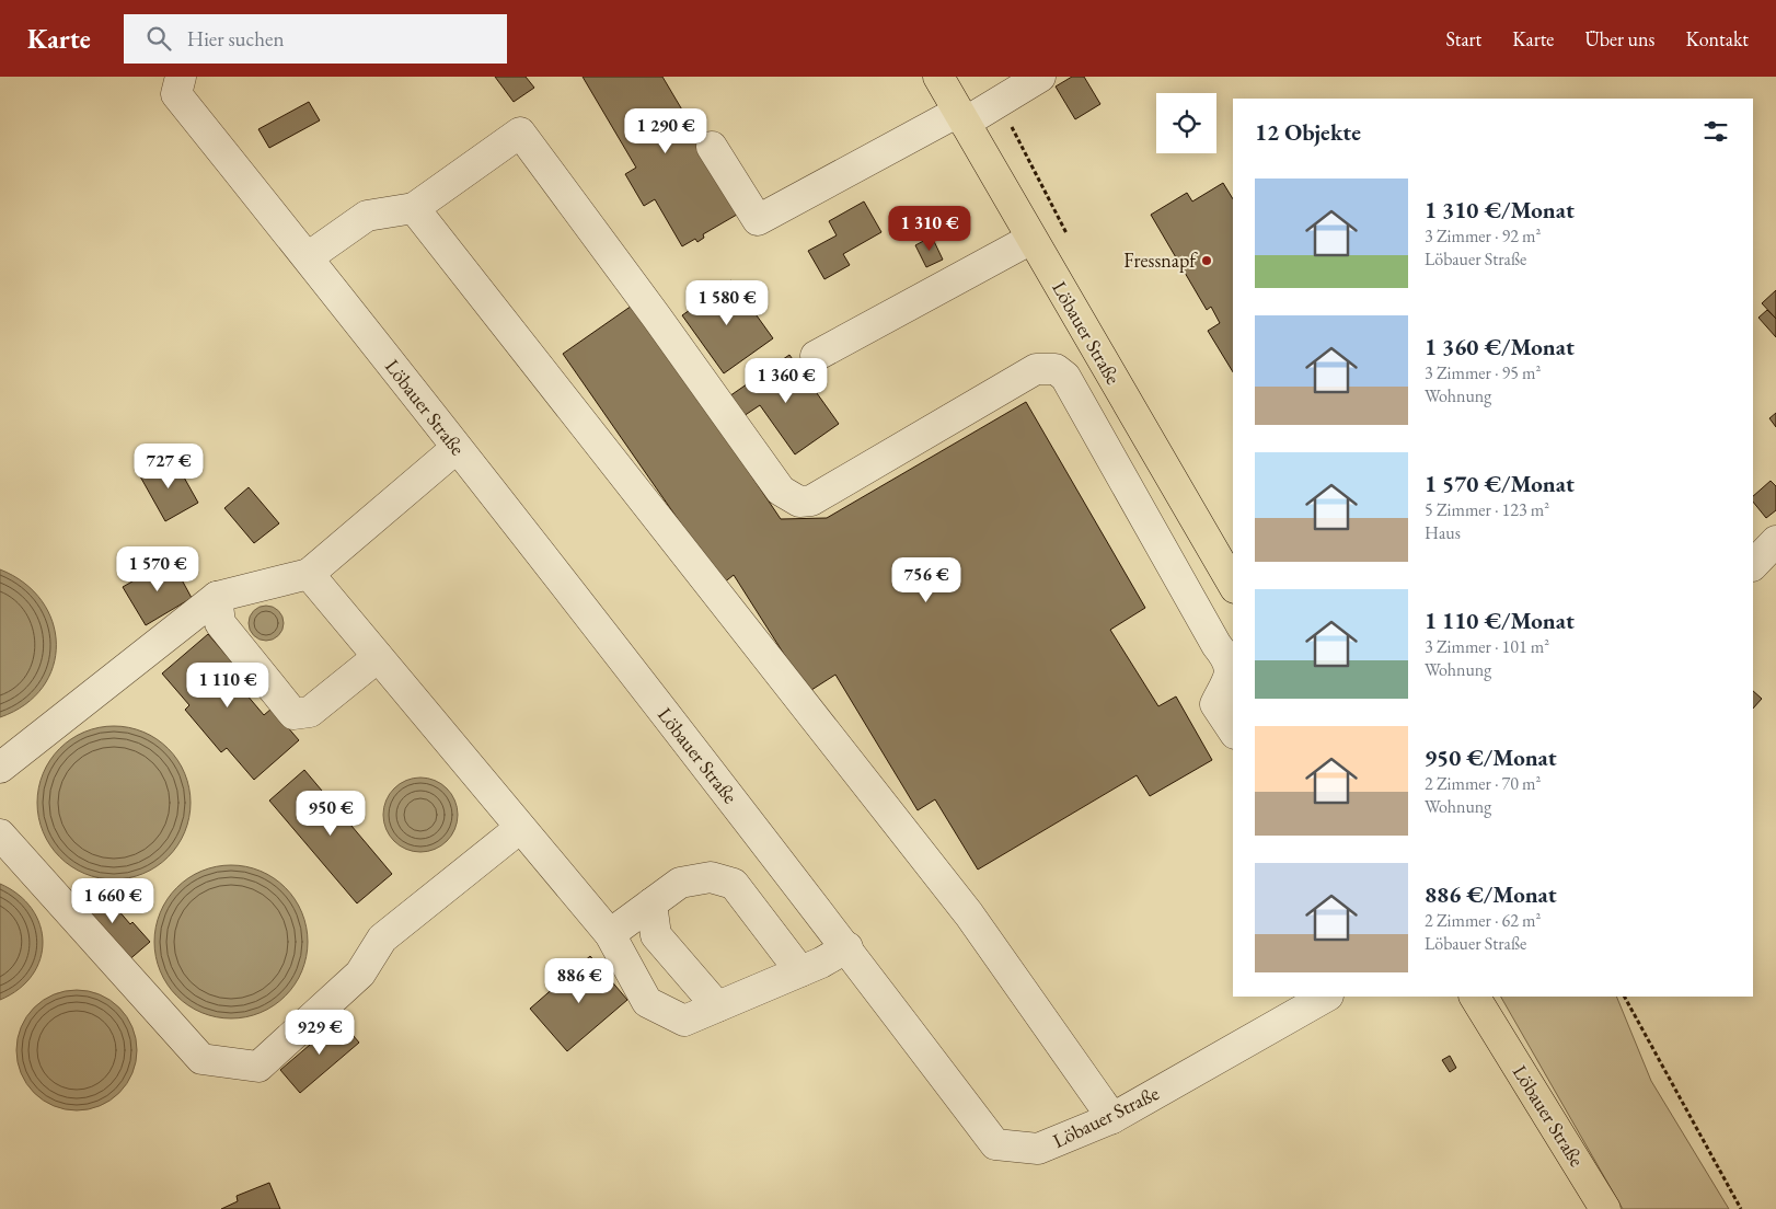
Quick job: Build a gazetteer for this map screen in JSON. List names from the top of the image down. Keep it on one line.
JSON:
{"streets":{"main road":["Löbauer Straße"]},"places":["Fressnapf"],"page":{"header":"Karte","search":"Hier suchen","nav":["Start","Karte","Über uns","Kontakt"],"heading":"12 Objekte","price":["1 290 €","1 310 €","1 580 €","1 360 €","727 €","1 570 €","756 €","1 110 €","950 €","1 660 €","886 €","929 €"],"list":[{"name":"1 310 €/Monat","note":"3 Zimmer · 92 m² · Löbauer Straße"},{"name":"1 360 €/Monat","note":"3 Zimmer · 95 m² · Wohnung"},{"name":"1 570 €/Monat","note":"5 Zimmer · 123 m² · Haus"},{"name":"1 110 €/Monat","note":"3 Zimmer · 101 m² · Wohnung"},{"name":"950 €/Monat","note":"2 Zimmer · 70 m² · Wohnung"},{"name":"886 €/Monat","note":"2 Zimmer · 62 m² · Löbauer Straße"}]}}
